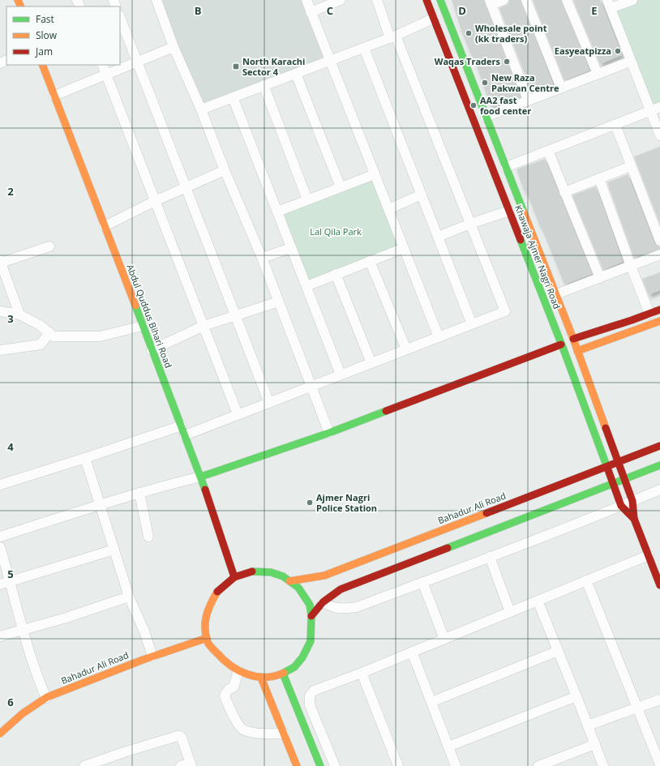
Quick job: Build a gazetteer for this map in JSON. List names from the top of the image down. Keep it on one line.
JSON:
{"streets":{"street":["Khawaja Ajmer Nagri Road","Abdul Quddus Bihari Road","Bahadur Ali Road"]},"crossings":[["Khawaja Ajmer Nagri Road","Bahadur Ali Road"],["Abdul Quddus Bihari Road","Bahadur Ali Road"]],"parks":["Lal Qila Park"],"places":{"other":["Wholesale point (kk traders)","Easyeatpizza","Waqas Traders","New Raza Pakwan Centre","AA2 fast food center","Ajmer Nagri Police Station"],"transit":["North Karachi Sector 4"]},"legend":["Fast","Slow","Jam"],"grid":{"columns":["B","C","D","E"],"rows":["2","3","4","5","6"]}}
